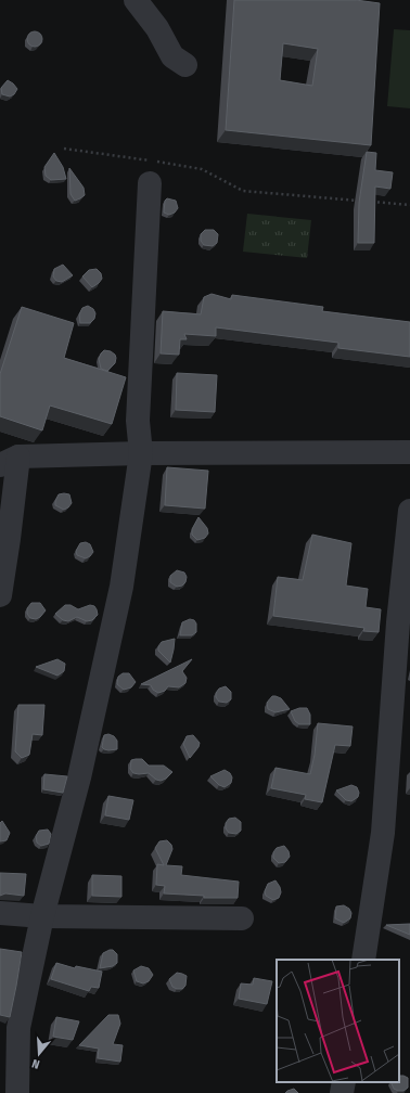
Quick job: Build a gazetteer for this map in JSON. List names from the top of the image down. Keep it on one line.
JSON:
{"north":"bottom"}
